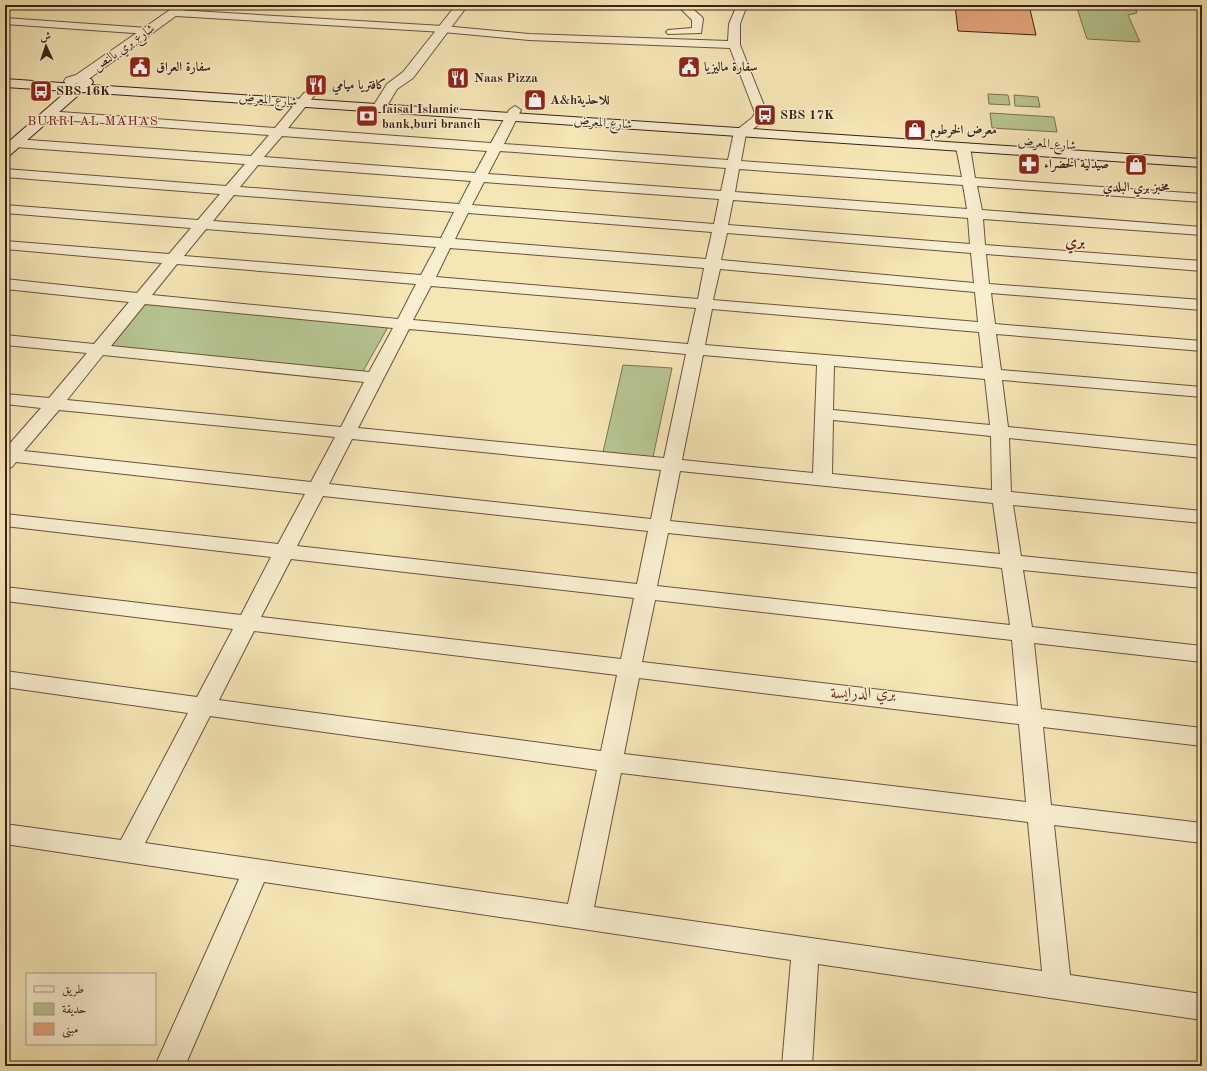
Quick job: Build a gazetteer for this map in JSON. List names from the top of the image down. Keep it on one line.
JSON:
{"streets":{"main road":["شارع بري بالنص","شارع المعرض"]},"crossings":[["شارع بري بالنص","شارع المعرض"]],"districts":["BURRI AL MAHAS","بري","بري الدرايسة"],"places":{"public building":["سفارة العراق","سفارة ماليزيا"],"restaurant":["Naas Pizza","كافتريا ميامي"],"bus stop":["SBS 16K","SBS 17K"],"shop":["A&hللاحذية","معرض الخرطوم","مخبز بري البلدي"],"bank":["faisal Islamic bank,buri branch"],"pharmacy":["صيدلية الخضراء"]},"legend":["طريق","حديقة","مبنى"],"north":"top"}
